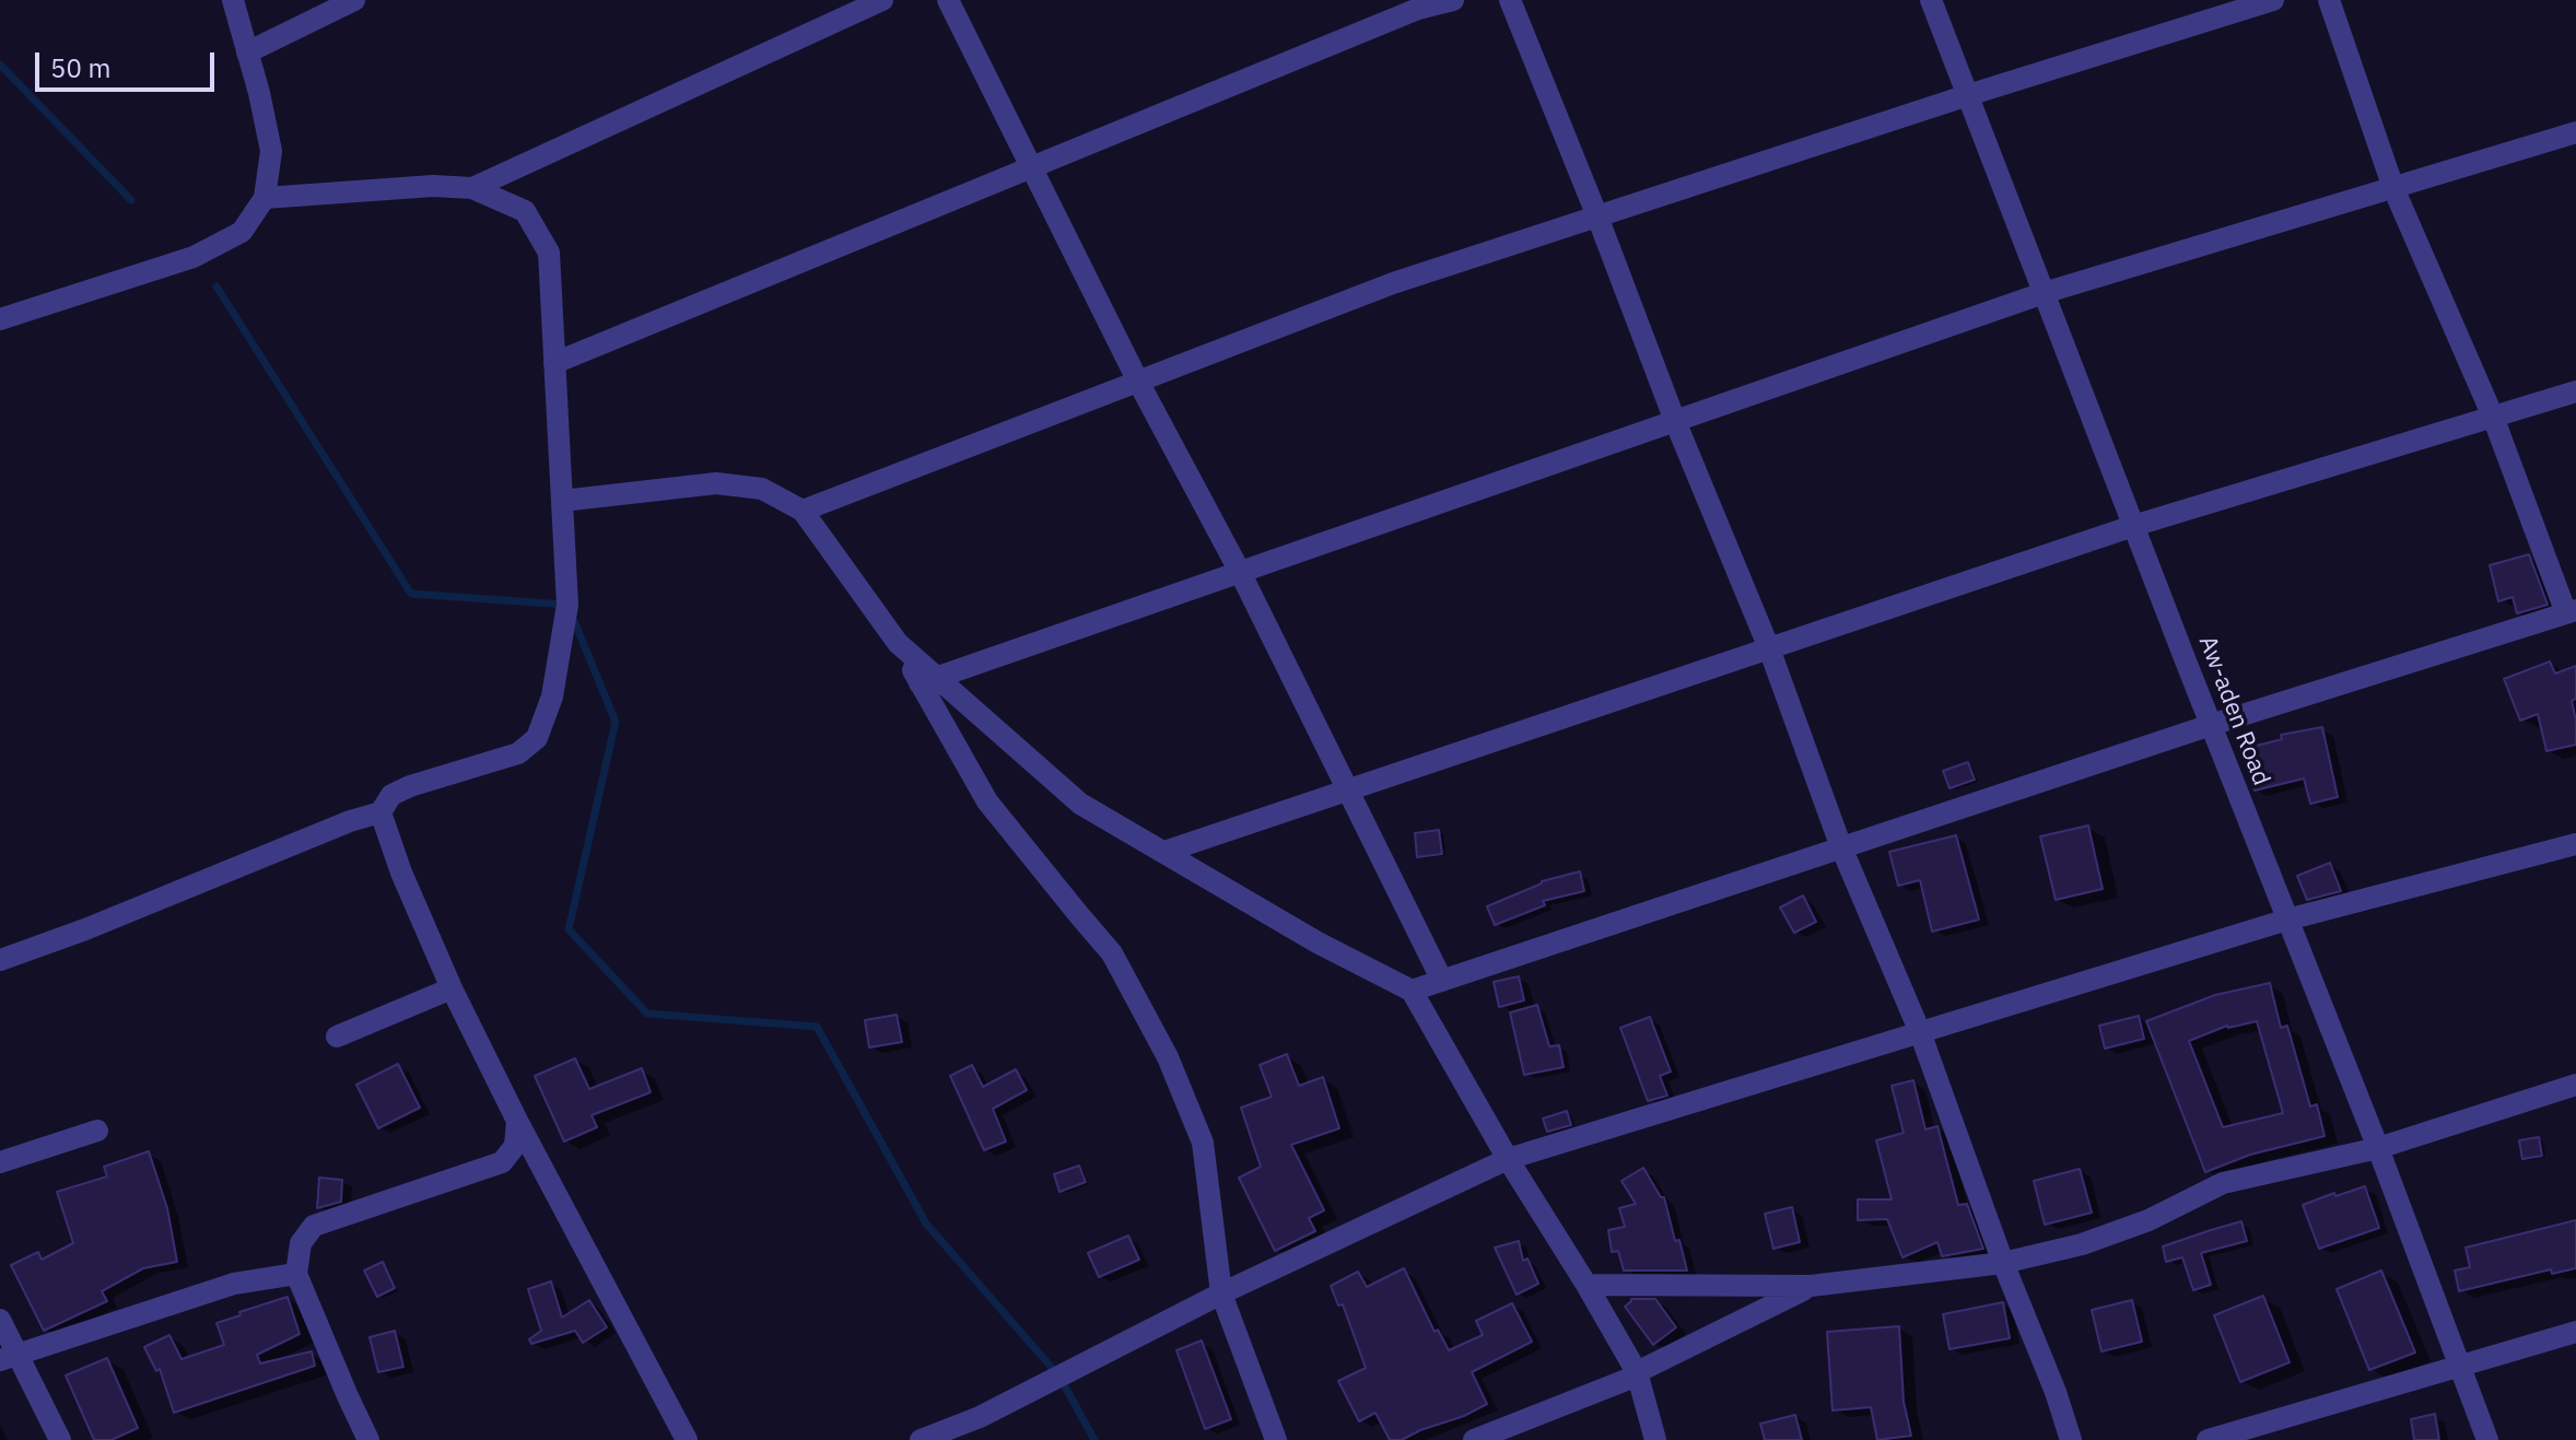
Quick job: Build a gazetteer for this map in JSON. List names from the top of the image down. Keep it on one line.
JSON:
{"streets":{"street":["Aw-aden Road"]},"scale_bar":"50 m"}
